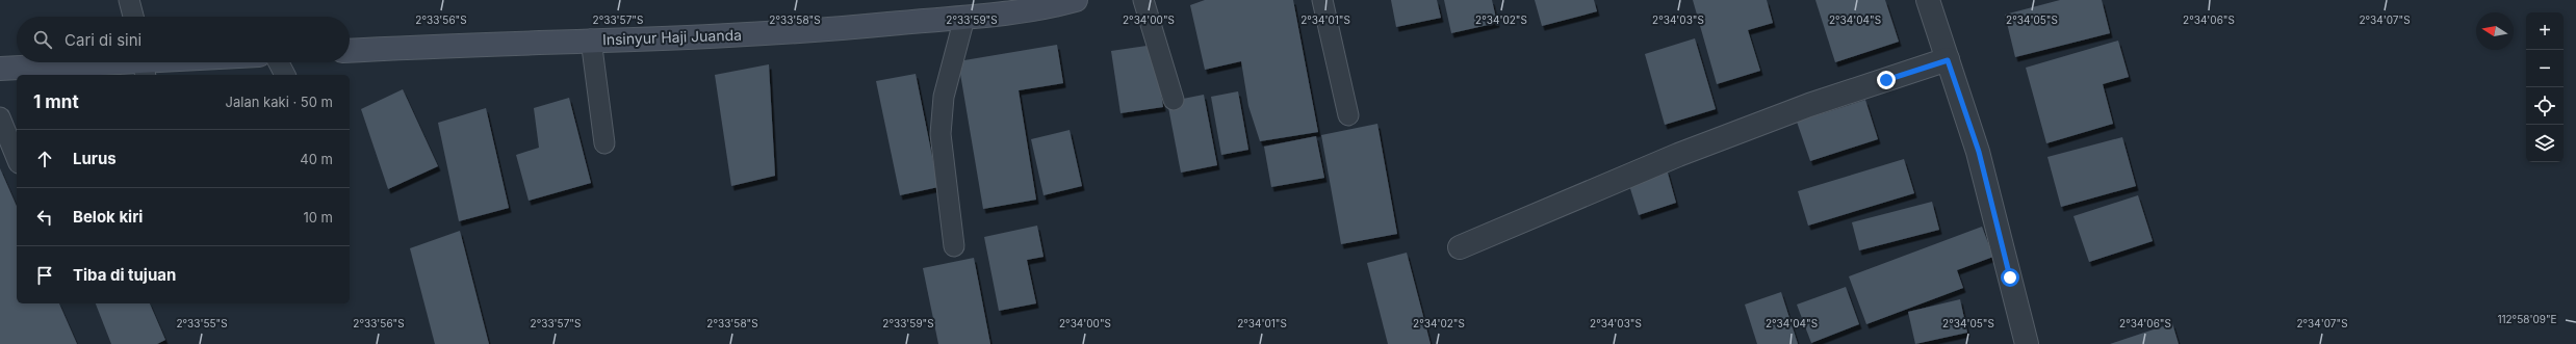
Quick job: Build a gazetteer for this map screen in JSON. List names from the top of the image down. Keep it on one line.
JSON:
{"streets":{"street":["Insinyur Haji Juanda"]},"north":"left","page":{"map_buttons":["+","−"],"search":"Cari di sini","heading":["1 mnt","Jalan kaki · 50 m"],"list":[["Lurus","40 m"],["Belok kiri","10 m"],"Tiba di tujuan"]},"coordinates":["2°33'56\"S","2°33'57\"S","2°33'58\"S","2°33'59\"S","2°34'00\"S","2°34'01\"S","2°34'02\"S","2°34'03\"S","2°34'04\"S","2°34'05\"S","2°34'06\"S","2°34'07\"S","112°58'09\"E","2°33'55\"S"]}
